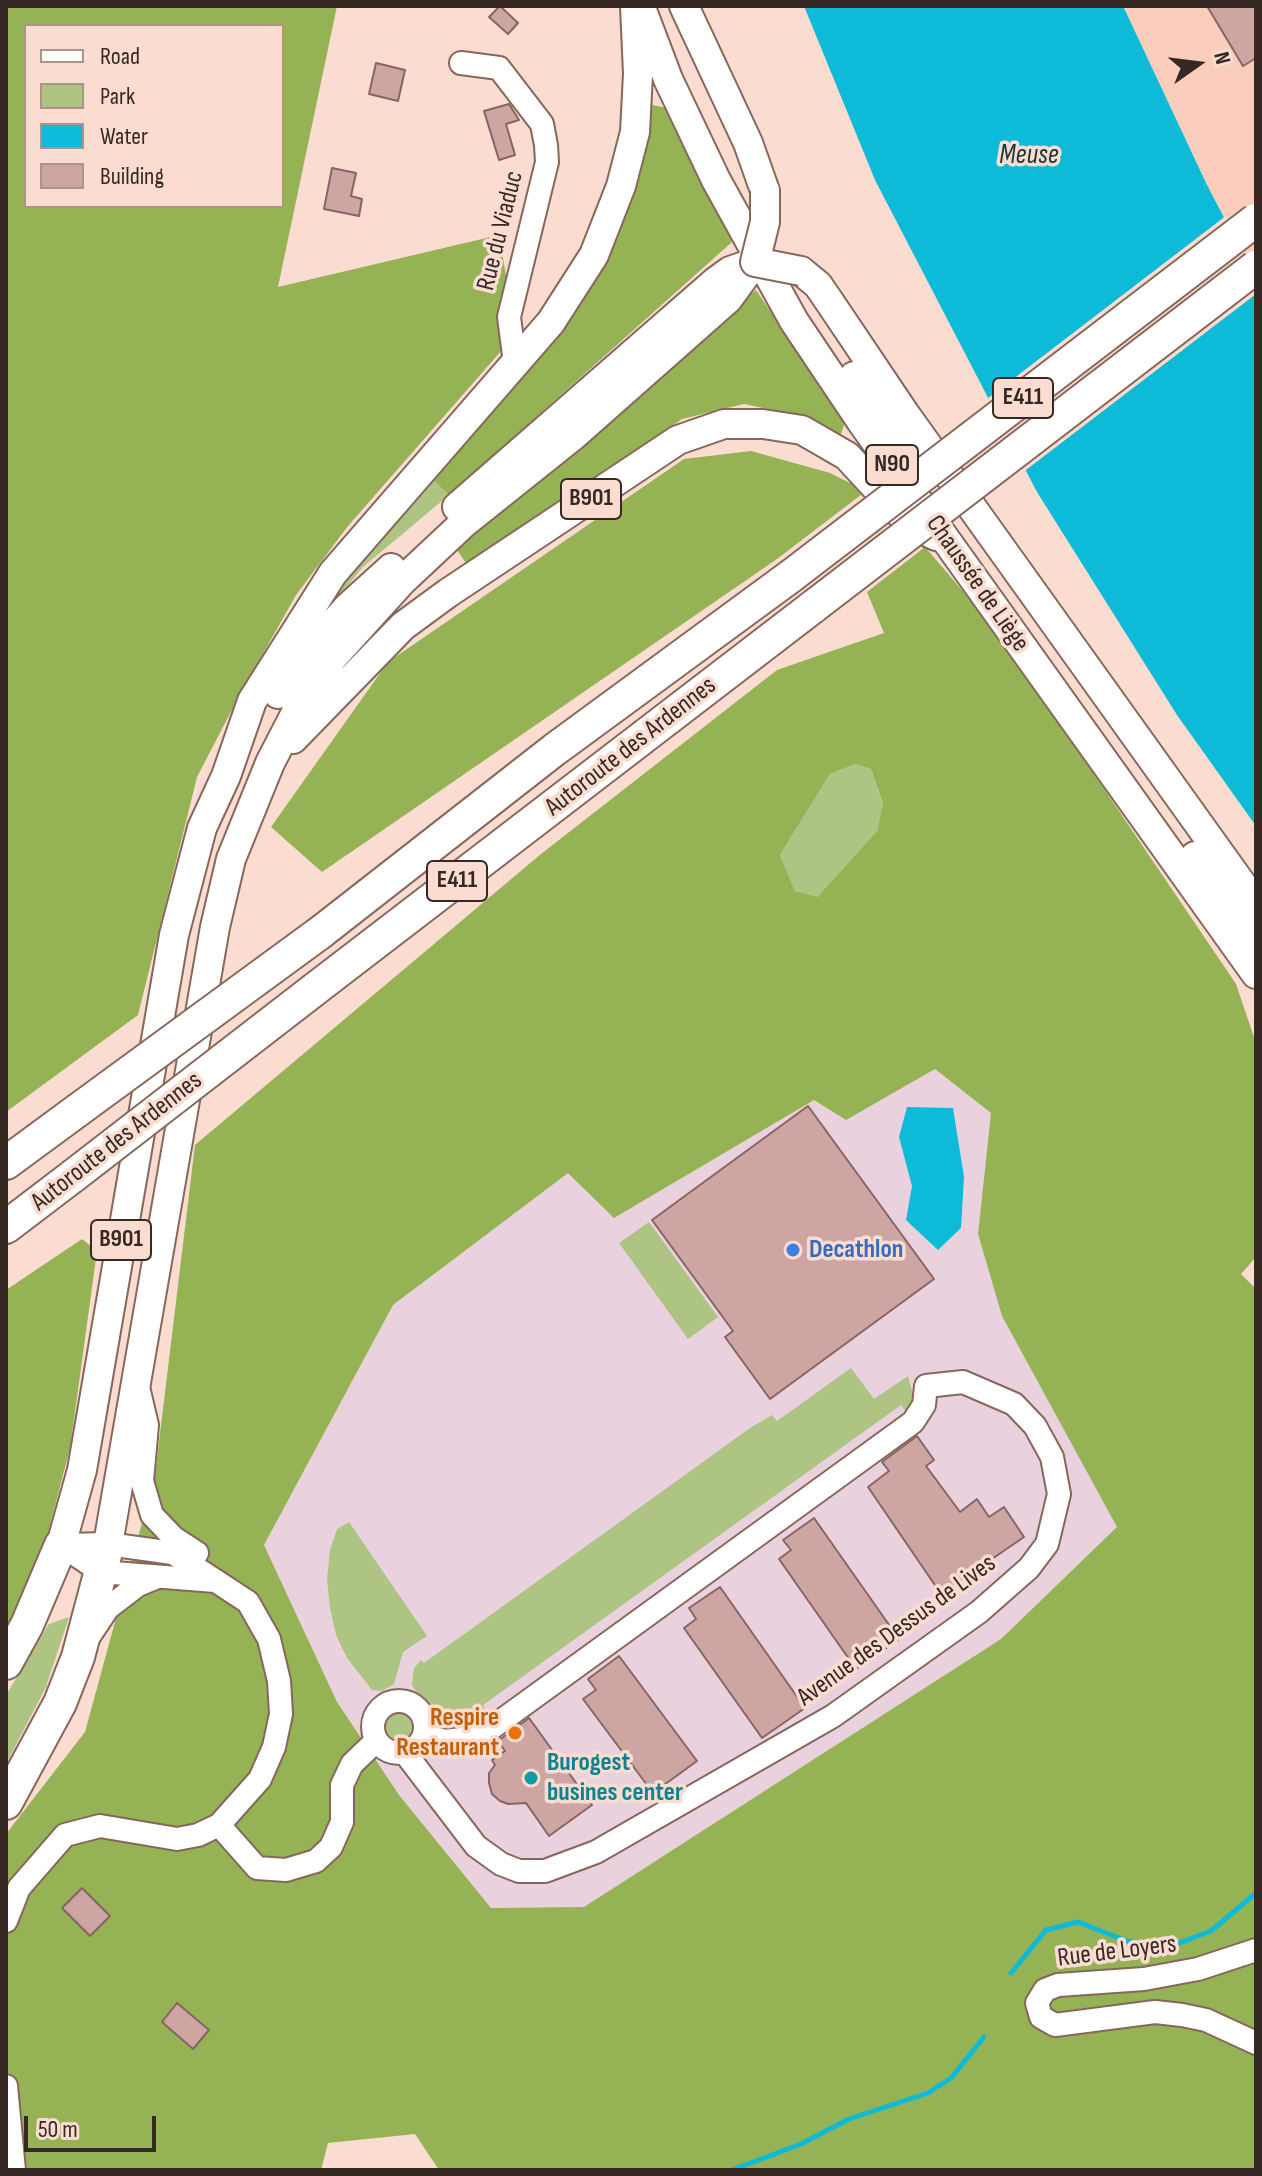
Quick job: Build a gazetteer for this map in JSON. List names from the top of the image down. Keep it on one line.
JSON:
{"streets":{"highway":["E411","B901","Autoroute des Ardennes"],"main road":["N90","Chaussée de Liège"],"street":["Rue du Viaduc","Avenue des Dessus de Lives","Rue de Loyers"]},"crossings":[["Rue du Viaduc","B901"],["B901","Chaussée de Liège"]],"water":["Meuse"],"places":["Decathlon","Respire Restaurant","Burogest busines center"],"legend":["Road","Park","Water","Building"],"scale_bar":"50 m","north":"right"}
